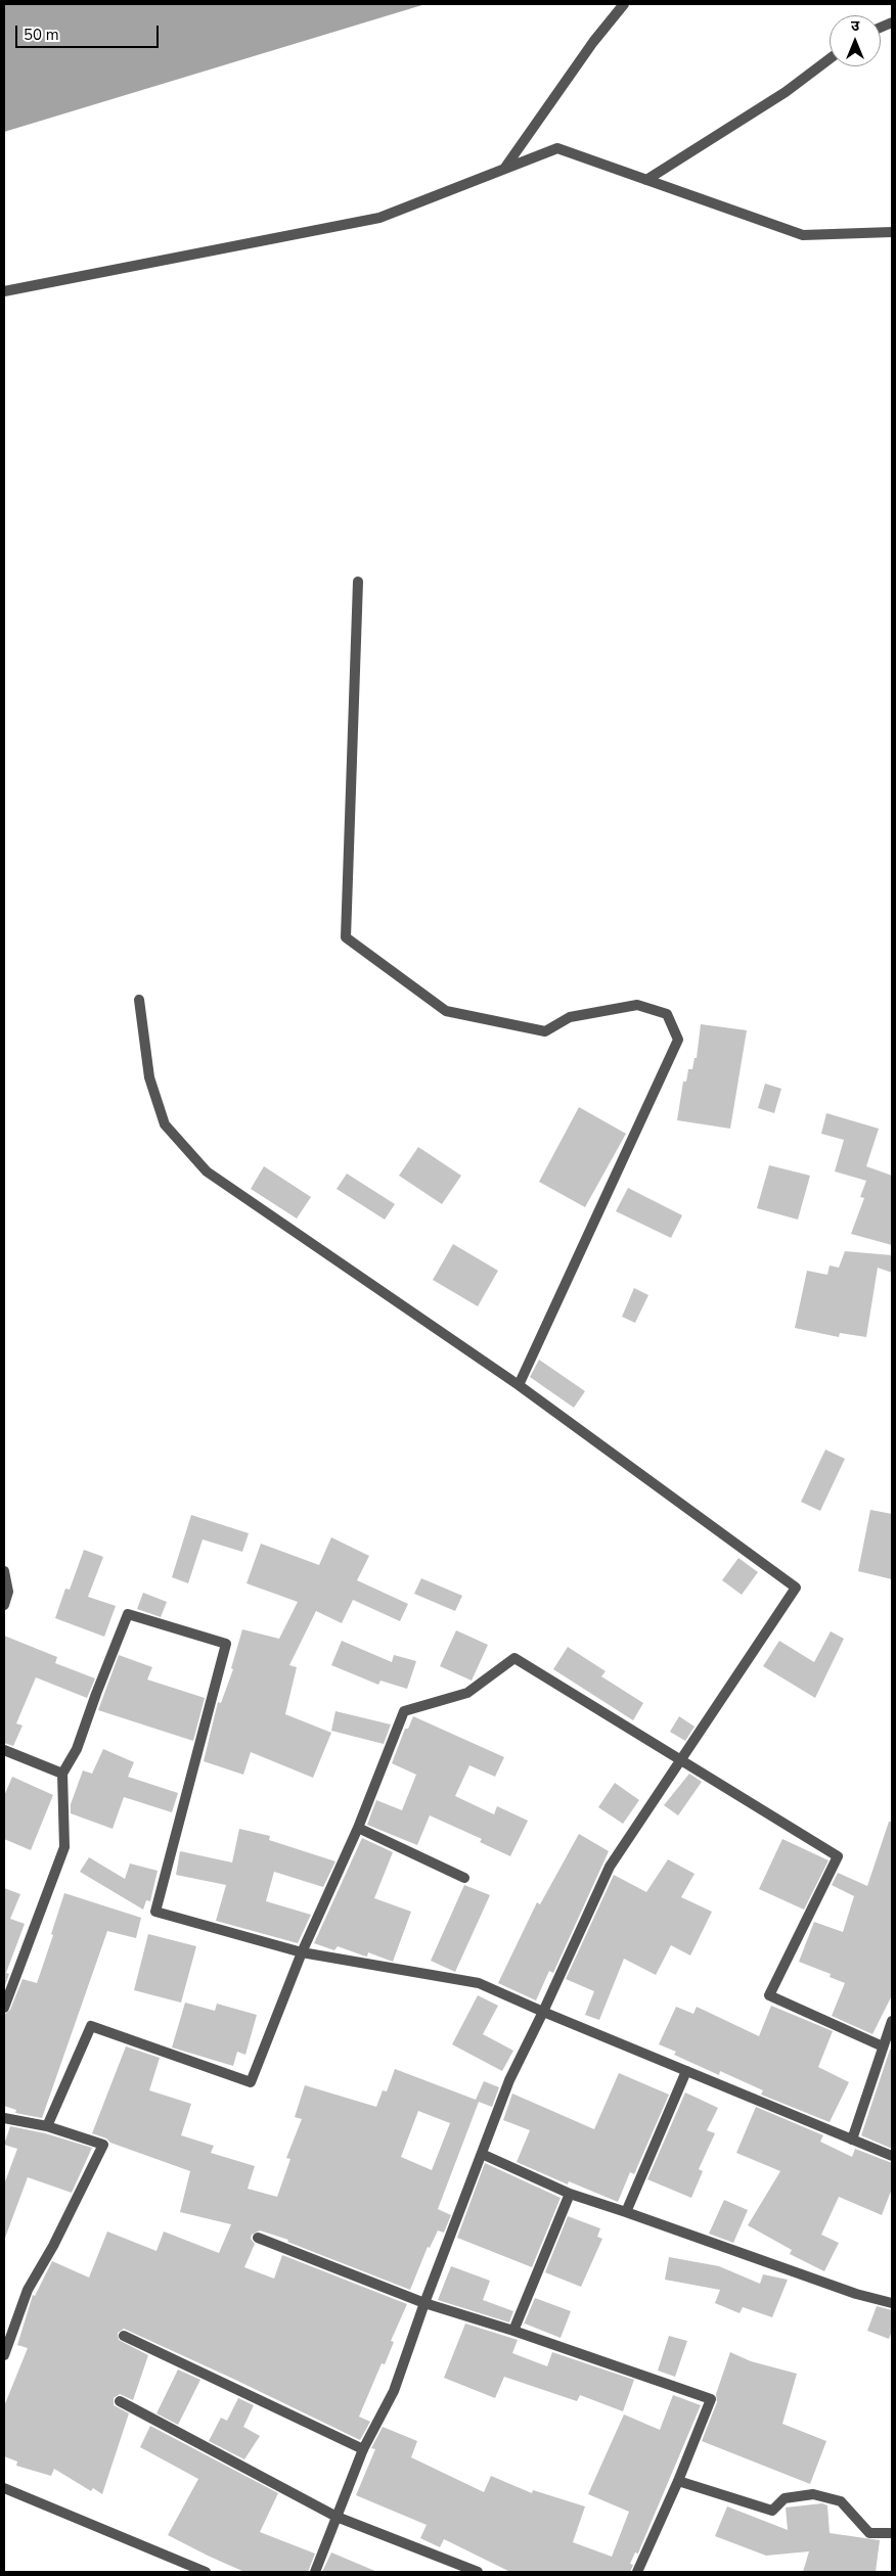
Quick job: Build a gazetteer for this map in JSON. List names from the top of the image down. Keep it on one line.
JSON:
{"scale_bar":"50 m","north":"top"}
